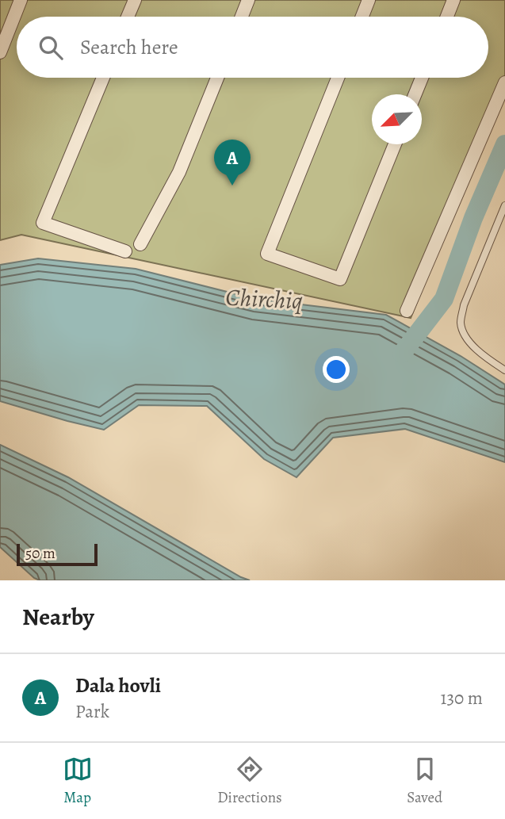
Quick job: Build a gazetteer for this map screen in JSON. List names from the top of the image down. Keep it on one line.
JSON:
{"water":["Chirchiq"],"scale_bar":"50 m","north":"bottom left","page":{"search":"Search here","pins":"A","scale":"50 m","heading":"Nearby","list":[{"mark":"A","name":"Dala hovli","note":"Park","value":"130 m"}],"nav":["Map","Directions","Saved"]}}
